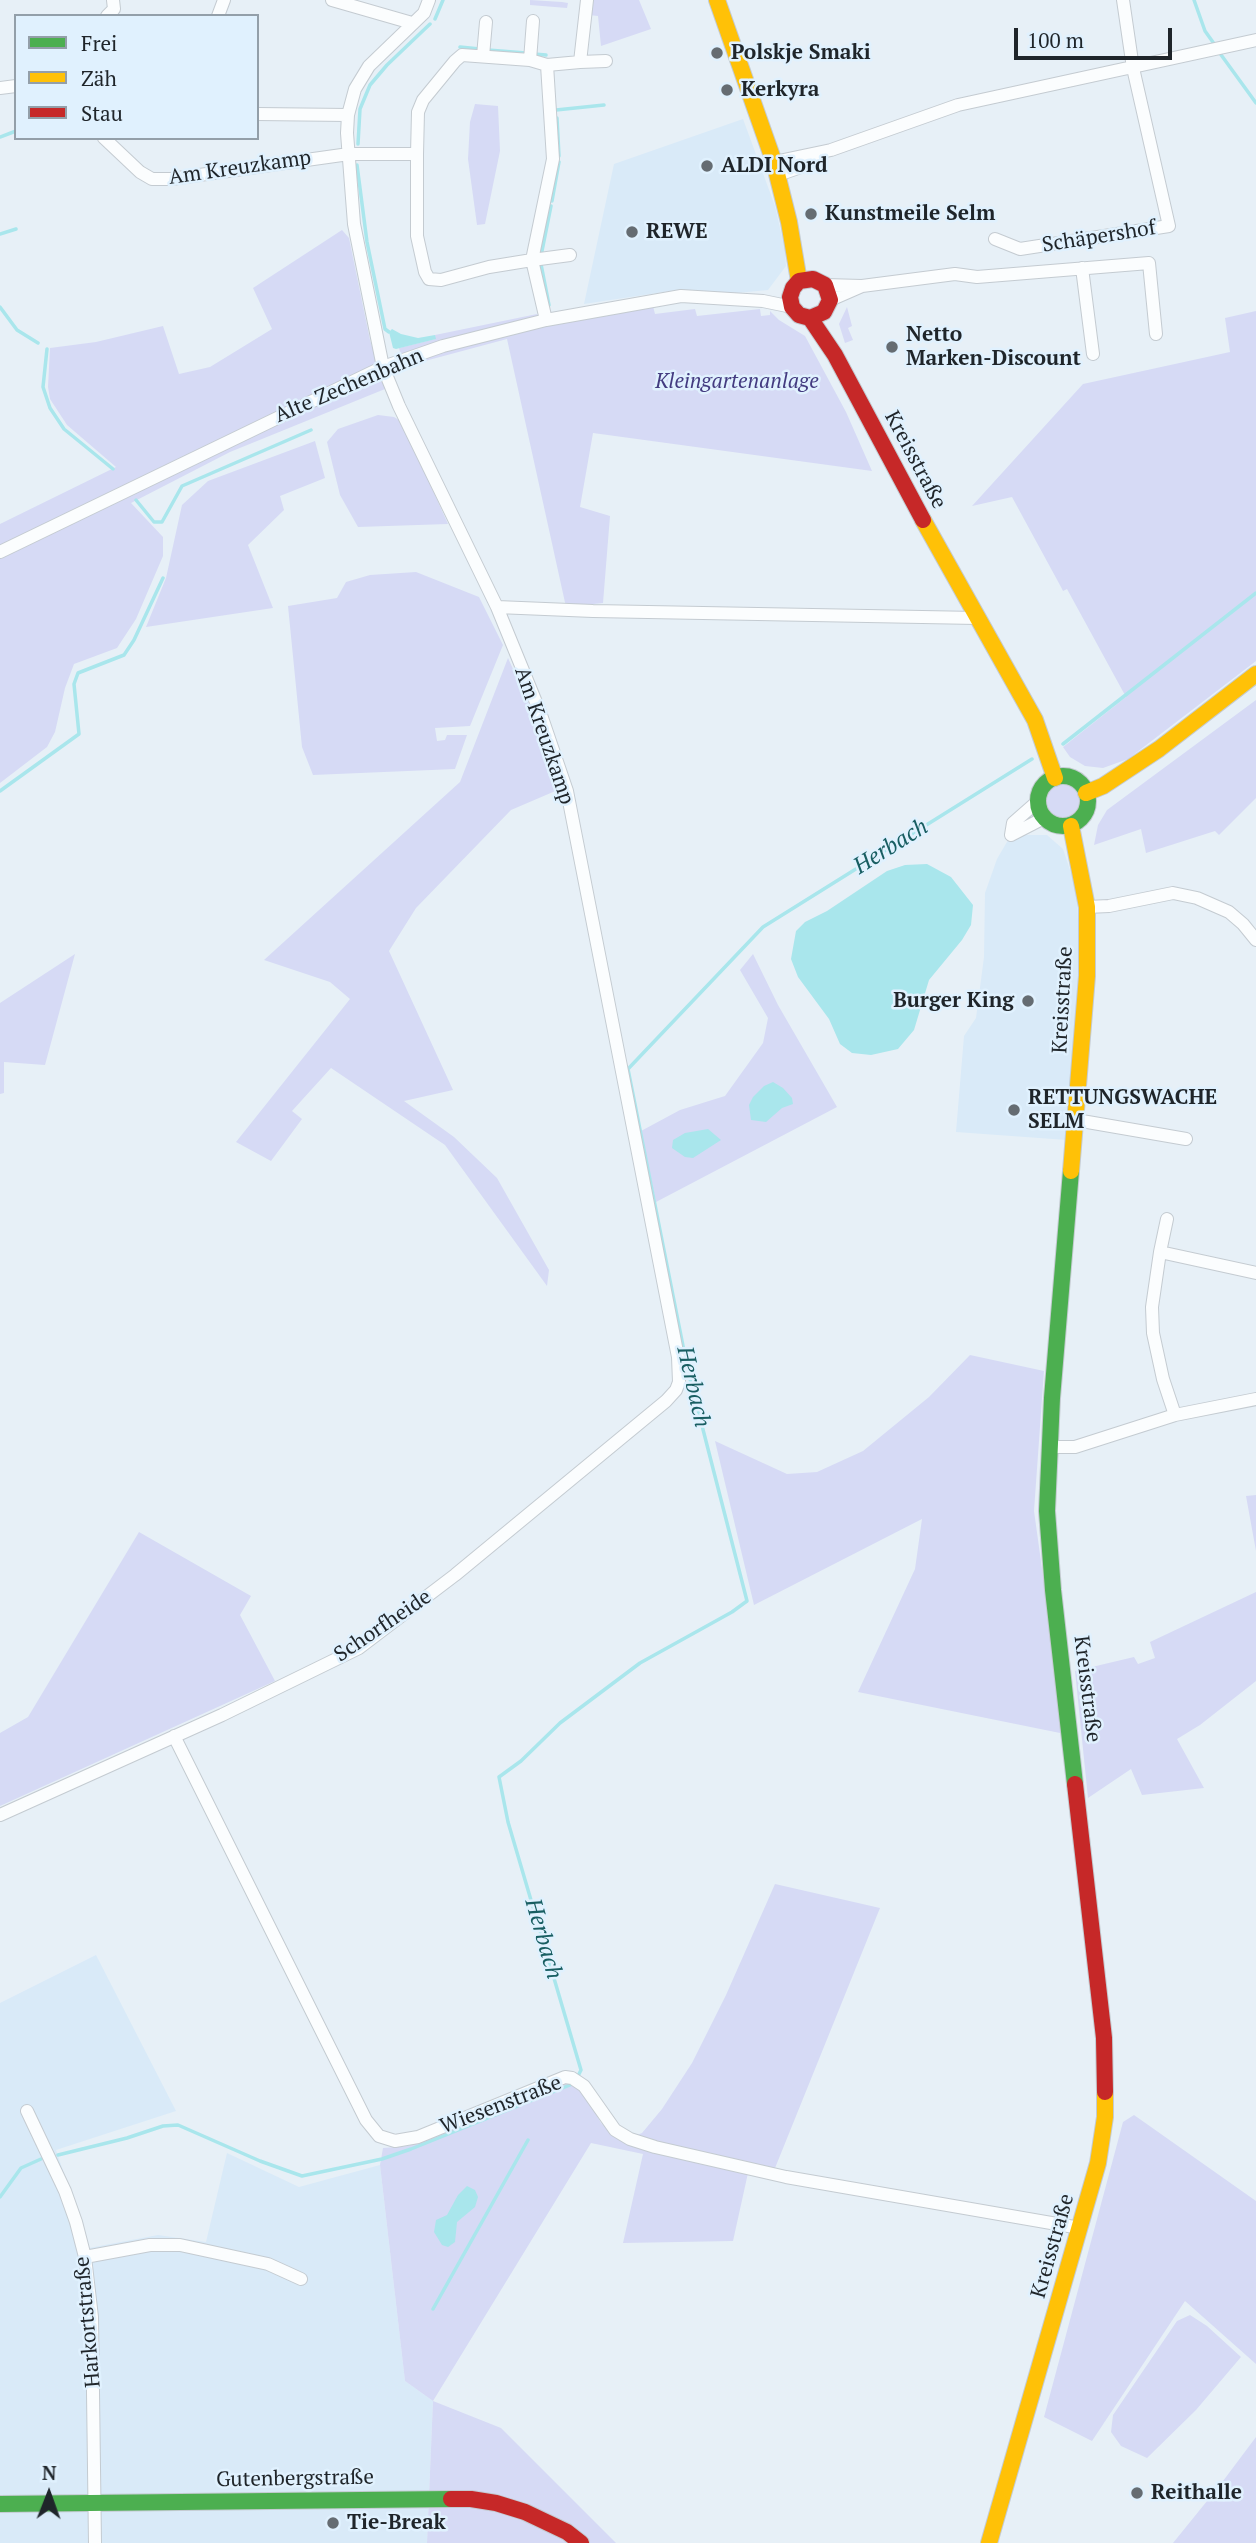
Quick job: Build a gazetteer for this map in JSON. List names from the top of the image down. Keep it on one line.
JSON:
{"streets":{"main road":["Kreisstraße","Gutenbergstraße"],"street":["Am Kreuzkamp","Schäpershof","Alte Zechenbahn","Schorfheide","Wiesenstraße","Harkortstraße"]},"crossings":[["Am Kreuzkamp","Alte Zechenbahn"],["Am Kreuzkamp","Schorfheide"],["Alte Zechenbahn","Kreisstraße"],["Kreisstraße","Wiesenstraße"],["Schorfheide","Wiesenstraße"],["Harkortstraße","Gutenbergstraße"]],"water":["Herbach"],"parks":["Kleingartenanlage"],"places":["Polskje Smaki","Kerkyra","ALDI Nord","Kunstmeile Selm","REWE","Netto Marken-Discount","Burger King","RETTUNGSWACHE SELM","Reithalle","Tie-Break"],"legend":["Frei","Zäh","Stau"],"scale_bar":"100 m","north":"top"}
